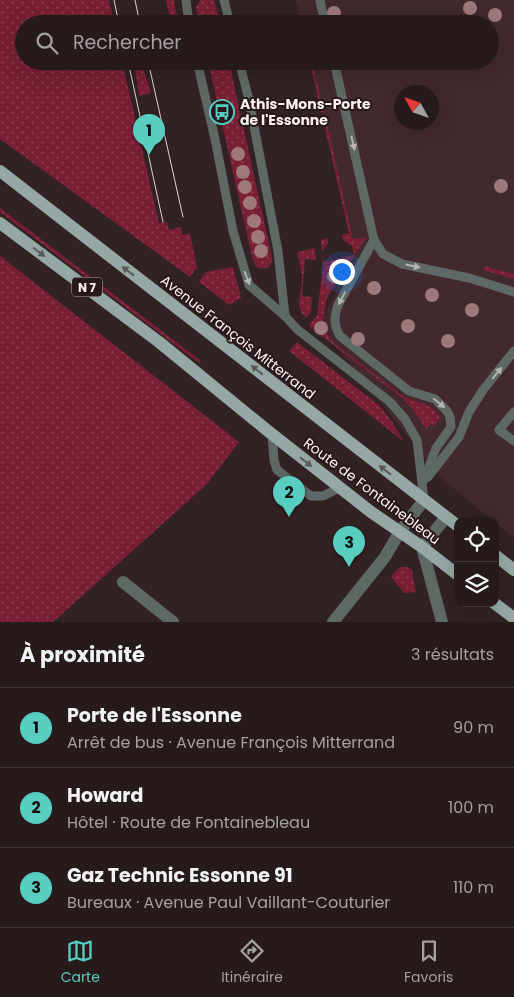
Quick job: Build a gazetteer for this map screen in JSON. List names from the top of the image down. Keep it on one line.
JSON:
{"streets":{"main road":["N 7","Avenue François Mitterrand","Route de Fontainebleau"]},"crossings":[["N 7","Route de Fontainebleau"]],"one_way":["Route de Fontainebleau"],"places":{"bus stop":["Athis-Mons-Porte de l'Essonne"]},"north":"top left","page":{"search":"Rechercher","pins":["1","2","3"],"heading":["À proximité","3 résultats"],"list":[{"mark":"1","name":"Porte de l'Essonne","note":"Arrêt de bus · Avenue François Mitterrand","value":"90 m"},{"mark":"2","name":"Howard","note":"Hôtel · Route de Fontainebleau","value":"100 m"},{"mark":"3","name":"Gaz Technic Essonne 91","note":"Bureaux · Avenue Paul Vaillant-Couturier","value":"110 m"}],"nav":["Carte","Itinéraire","Favoris"]}}
